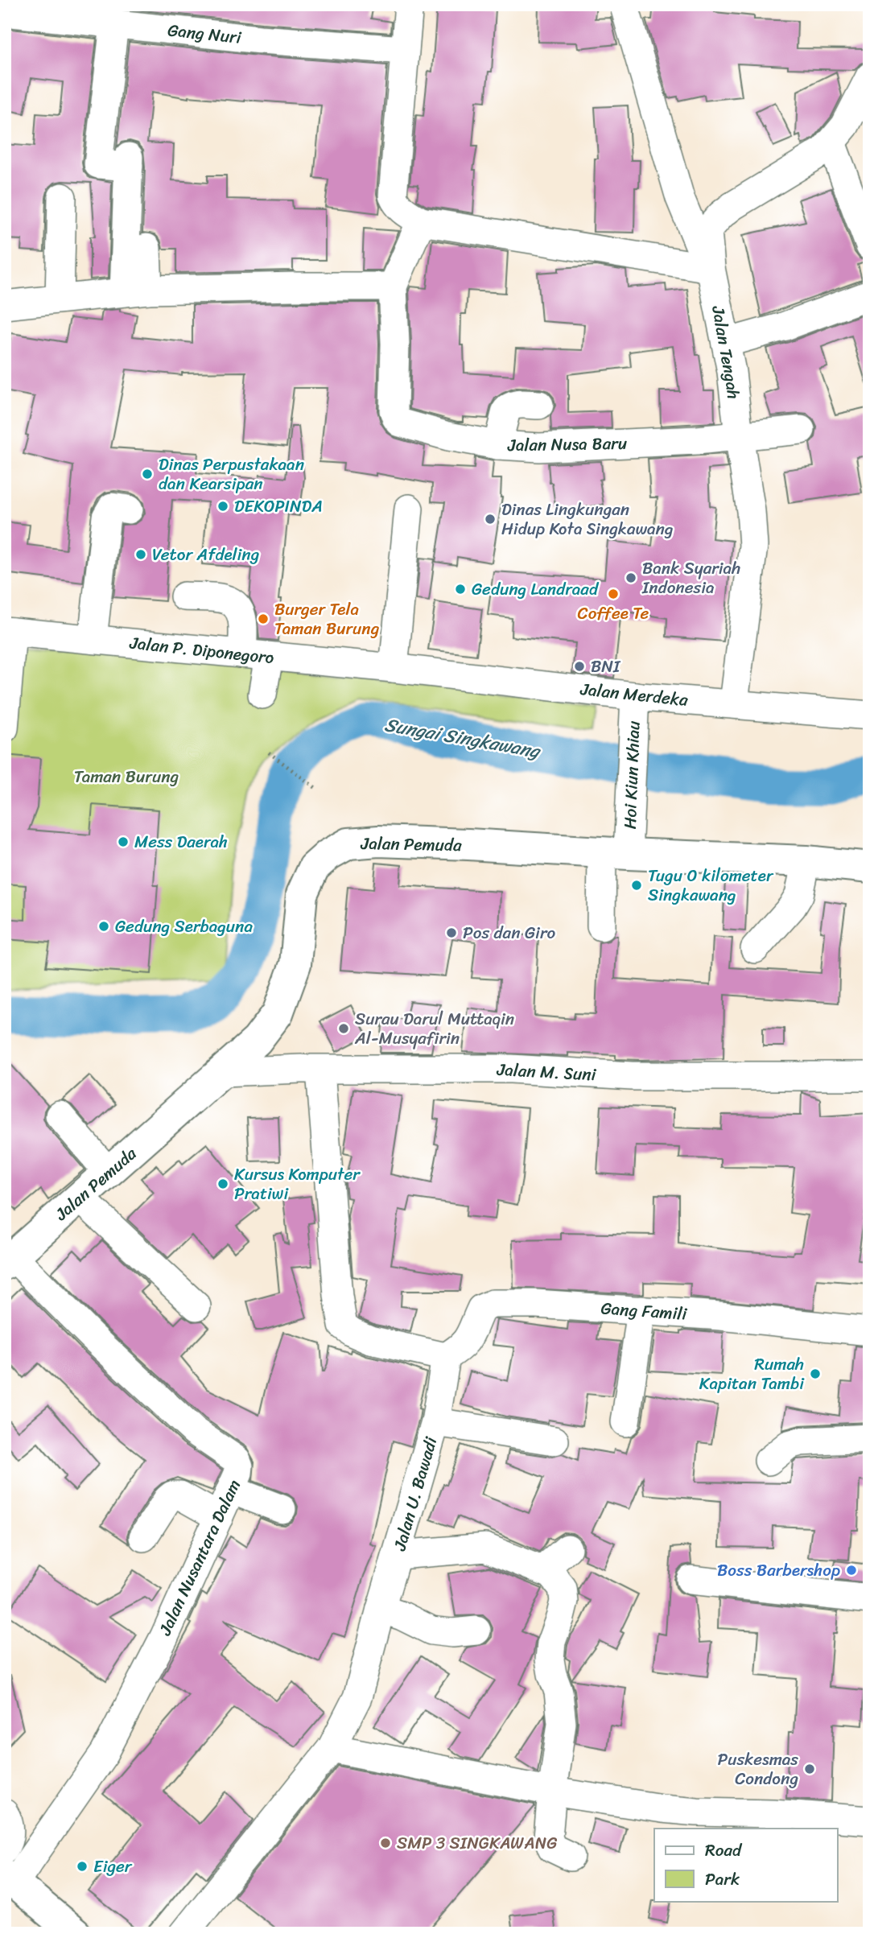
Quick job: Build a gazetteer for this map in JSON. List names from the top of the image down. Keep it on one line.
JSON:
{"streets":{"main road":["Jalan Pemuda"],"street":["Gang Nuri","Jalan Tengah","Jalan Nusa Baru","Jalan P. Diponegoro","Jalan Merdeka","Hoi Kiun Khiau","Jalan M. Suni","Gang Famili","Jalan U. Bawadi","Jalan Nusantara Dalam"]},"crossings":[["Jalan Tengah","Jalan Nusa Baru"],["Jalan Tengah","Jalan Merdeka"],["Jalan P. Diponegoro","Jalan Merdeka"],["Jalan Merdeka","Hoi Kiun Khiau"],["Hoi Kiun Khiau","Jalan Pemuda"],["Jalan Pemuda","Jalan M. Suni"],["Jalan Pemuda","Jalan Nusantara Dalam"],["Gang Famili","Jalan U. Bawadi"]],"water":["Sungai Singkawang"],"parks":["Taman Burung"],"places":["Dinas Perpustakaan dan Kearsipan","DEKOPINDA","Dinas Lingkungan Hidup Kota Singkawang","Vetor Afdeling","Bank Syariah Indonesia","Gedung Landraad","Coffee Te","Burger Tela Taman Burung","BNI","Mess Daerah","Tugu 0 kilometer Singkawang","Gedung Serbaguna","Pos dan Giro","Surau Darul Muttaqin Al-Musyafirin","Kursus Komputer Pratiwi","Rumah Kapitan Tambi","Boss Barbershop","Puskesmas Condong","SMP 3 SINGKAWANG","Eiger"],"legend":["Road","Park"]}
